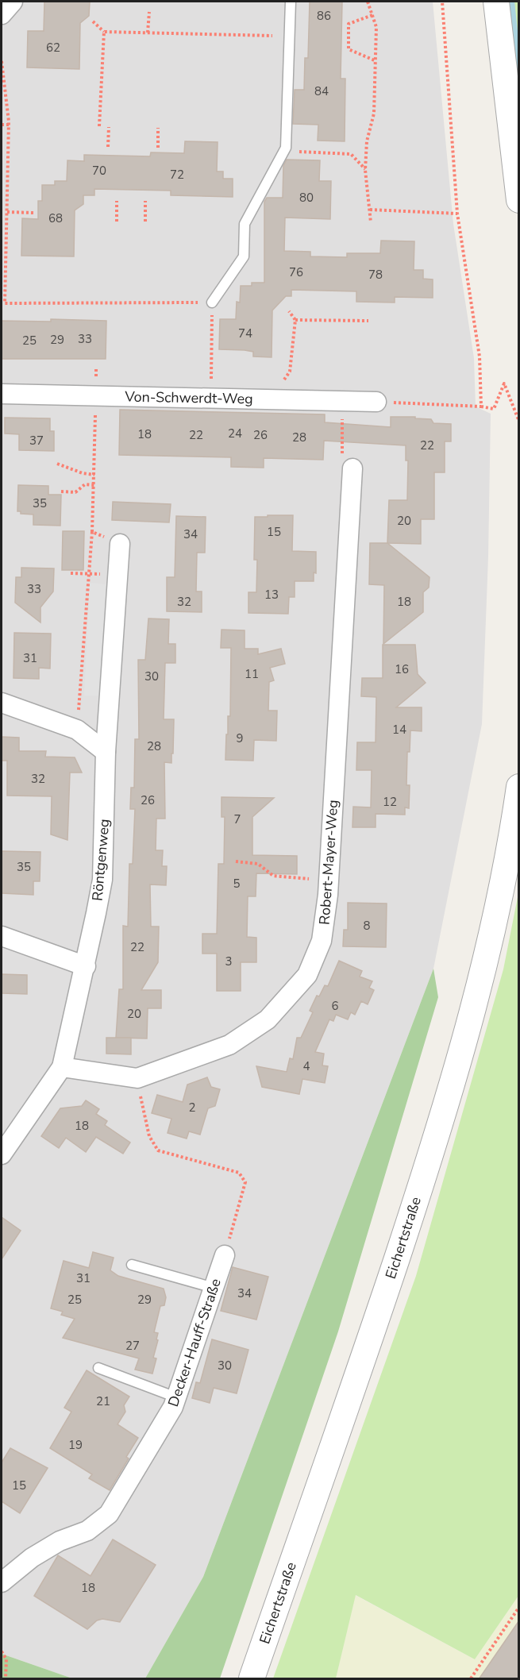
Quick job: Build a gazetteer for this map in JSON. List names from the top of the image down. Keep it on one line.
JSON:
{"streets":{"street":["Von-Schwerdt-Weg","Röntgenweg","Robert-Mayer-Weg","Eichertstraße","Decker-Hauff-Straße"]},"crossings":[["Röntgenweg","Robert-Mayer-Weg"]],"house_numbers":["86","62","84","70","72","80","68","76","78","74","33","29","25","24","18","22","26","28","37","22","35","20","15","34","33","13","32","18","31","16","11","30","14","9","28","32","26","12","7","35","5","8","22","3","6","20","4","2","18","31","34","25","29","27","30","21","19","15","18"]}
